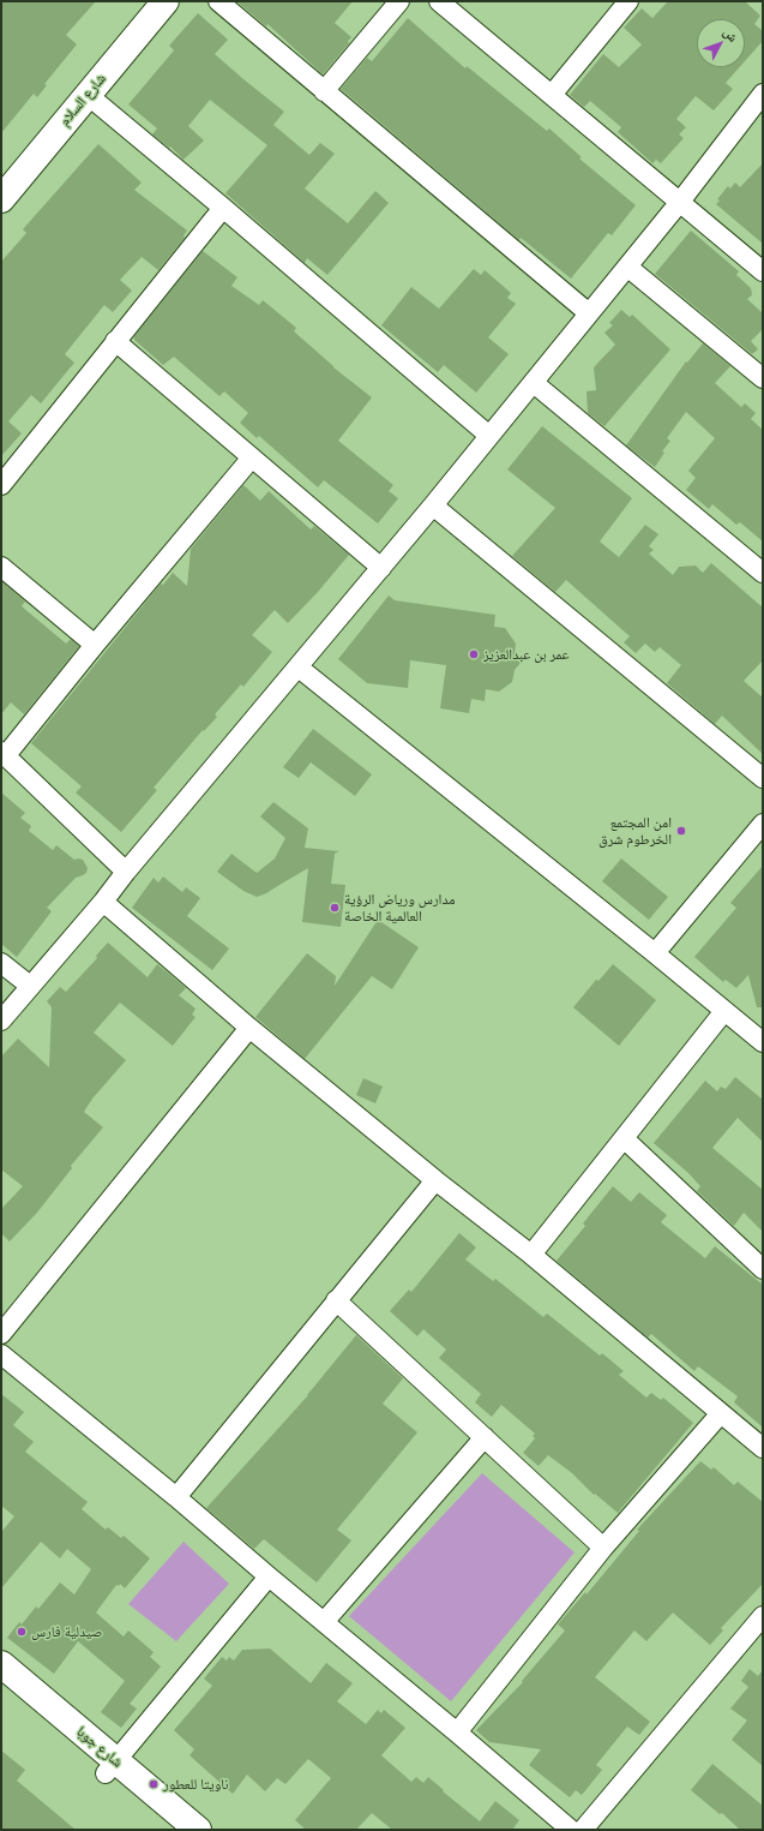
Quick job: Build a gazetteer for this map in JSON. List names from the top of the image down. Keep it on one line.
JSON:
{"streets":{"street":["شارع السلام","شارع جوبا"]},"places":["عمر بن عبدالعزيز","امن المجتمع الخرطوم شرق","مدارس ورياض الرؤية العالمية الخاصة","صيدلية فارس","ناويتا للعطور"],"north":"top right"}
